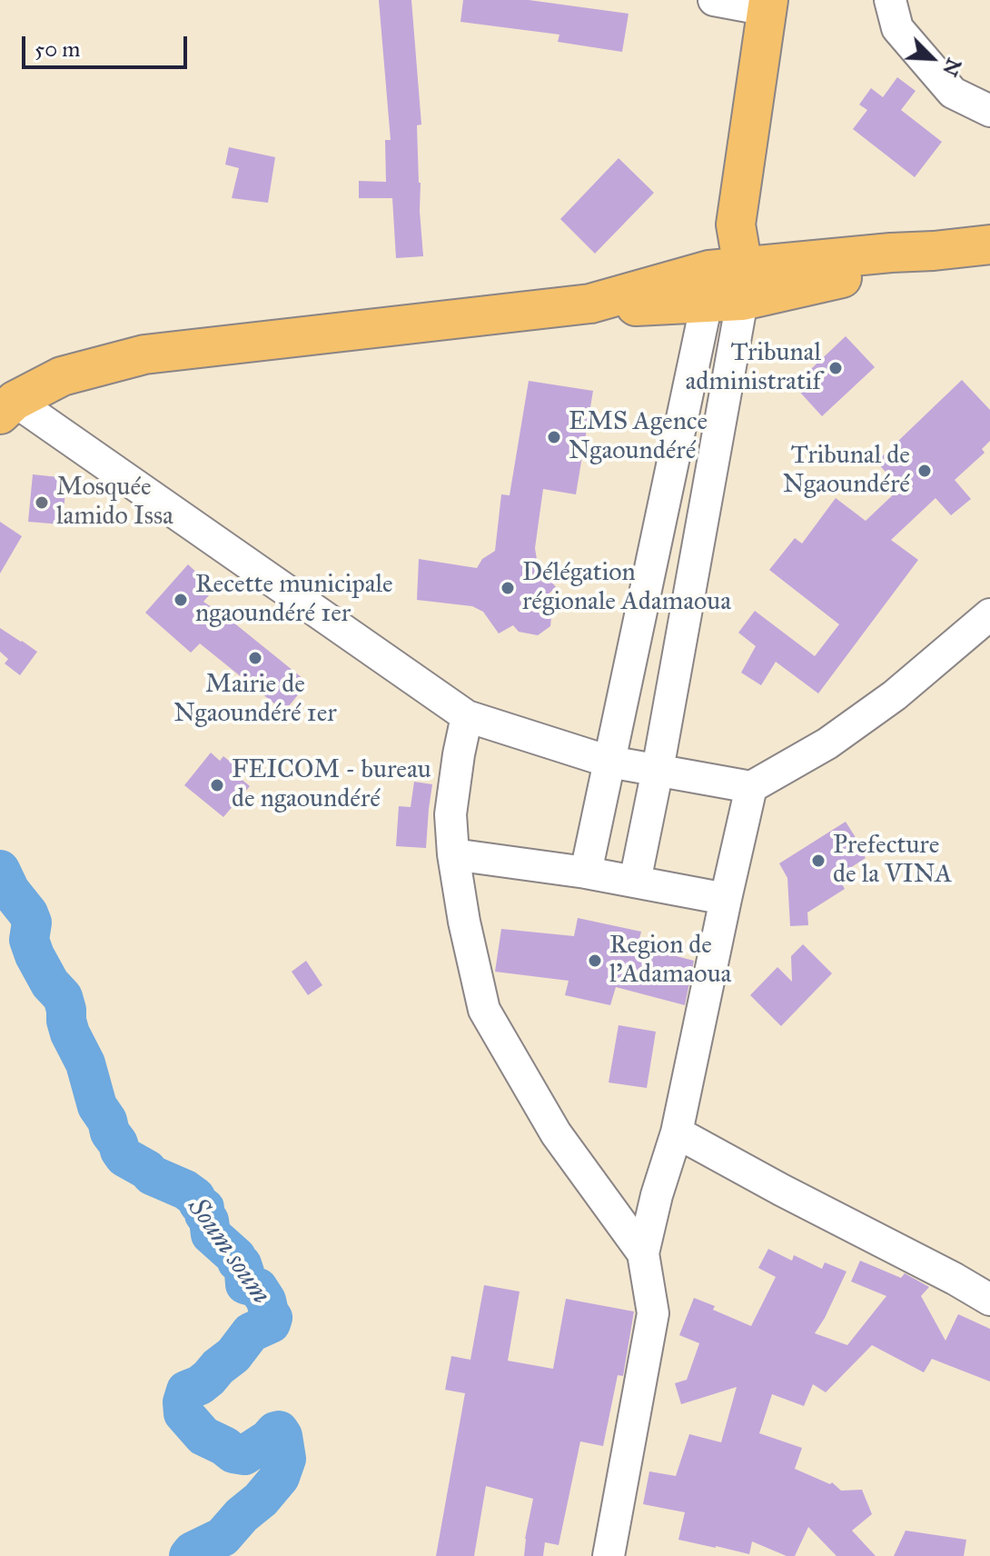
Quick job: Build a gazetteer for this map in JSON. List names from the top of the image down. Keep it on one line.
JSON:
{"water":["Soum soum"],"places":["Tribunal administratif","EMS Agence Ngaoundéré","Tribunal de Ngaoundéré","Mosquée lamido Issa","Délégation régionale Adamaoua","Recette municipale ngaoundéré 1er","Mairie de Ngaoundéré 1er","FEICOM - bureau de ngaoundéré","Prefecture de la VINA","Region de l'Adamaoua"],"scale_bar":"50 m","north":"bottom right"}
